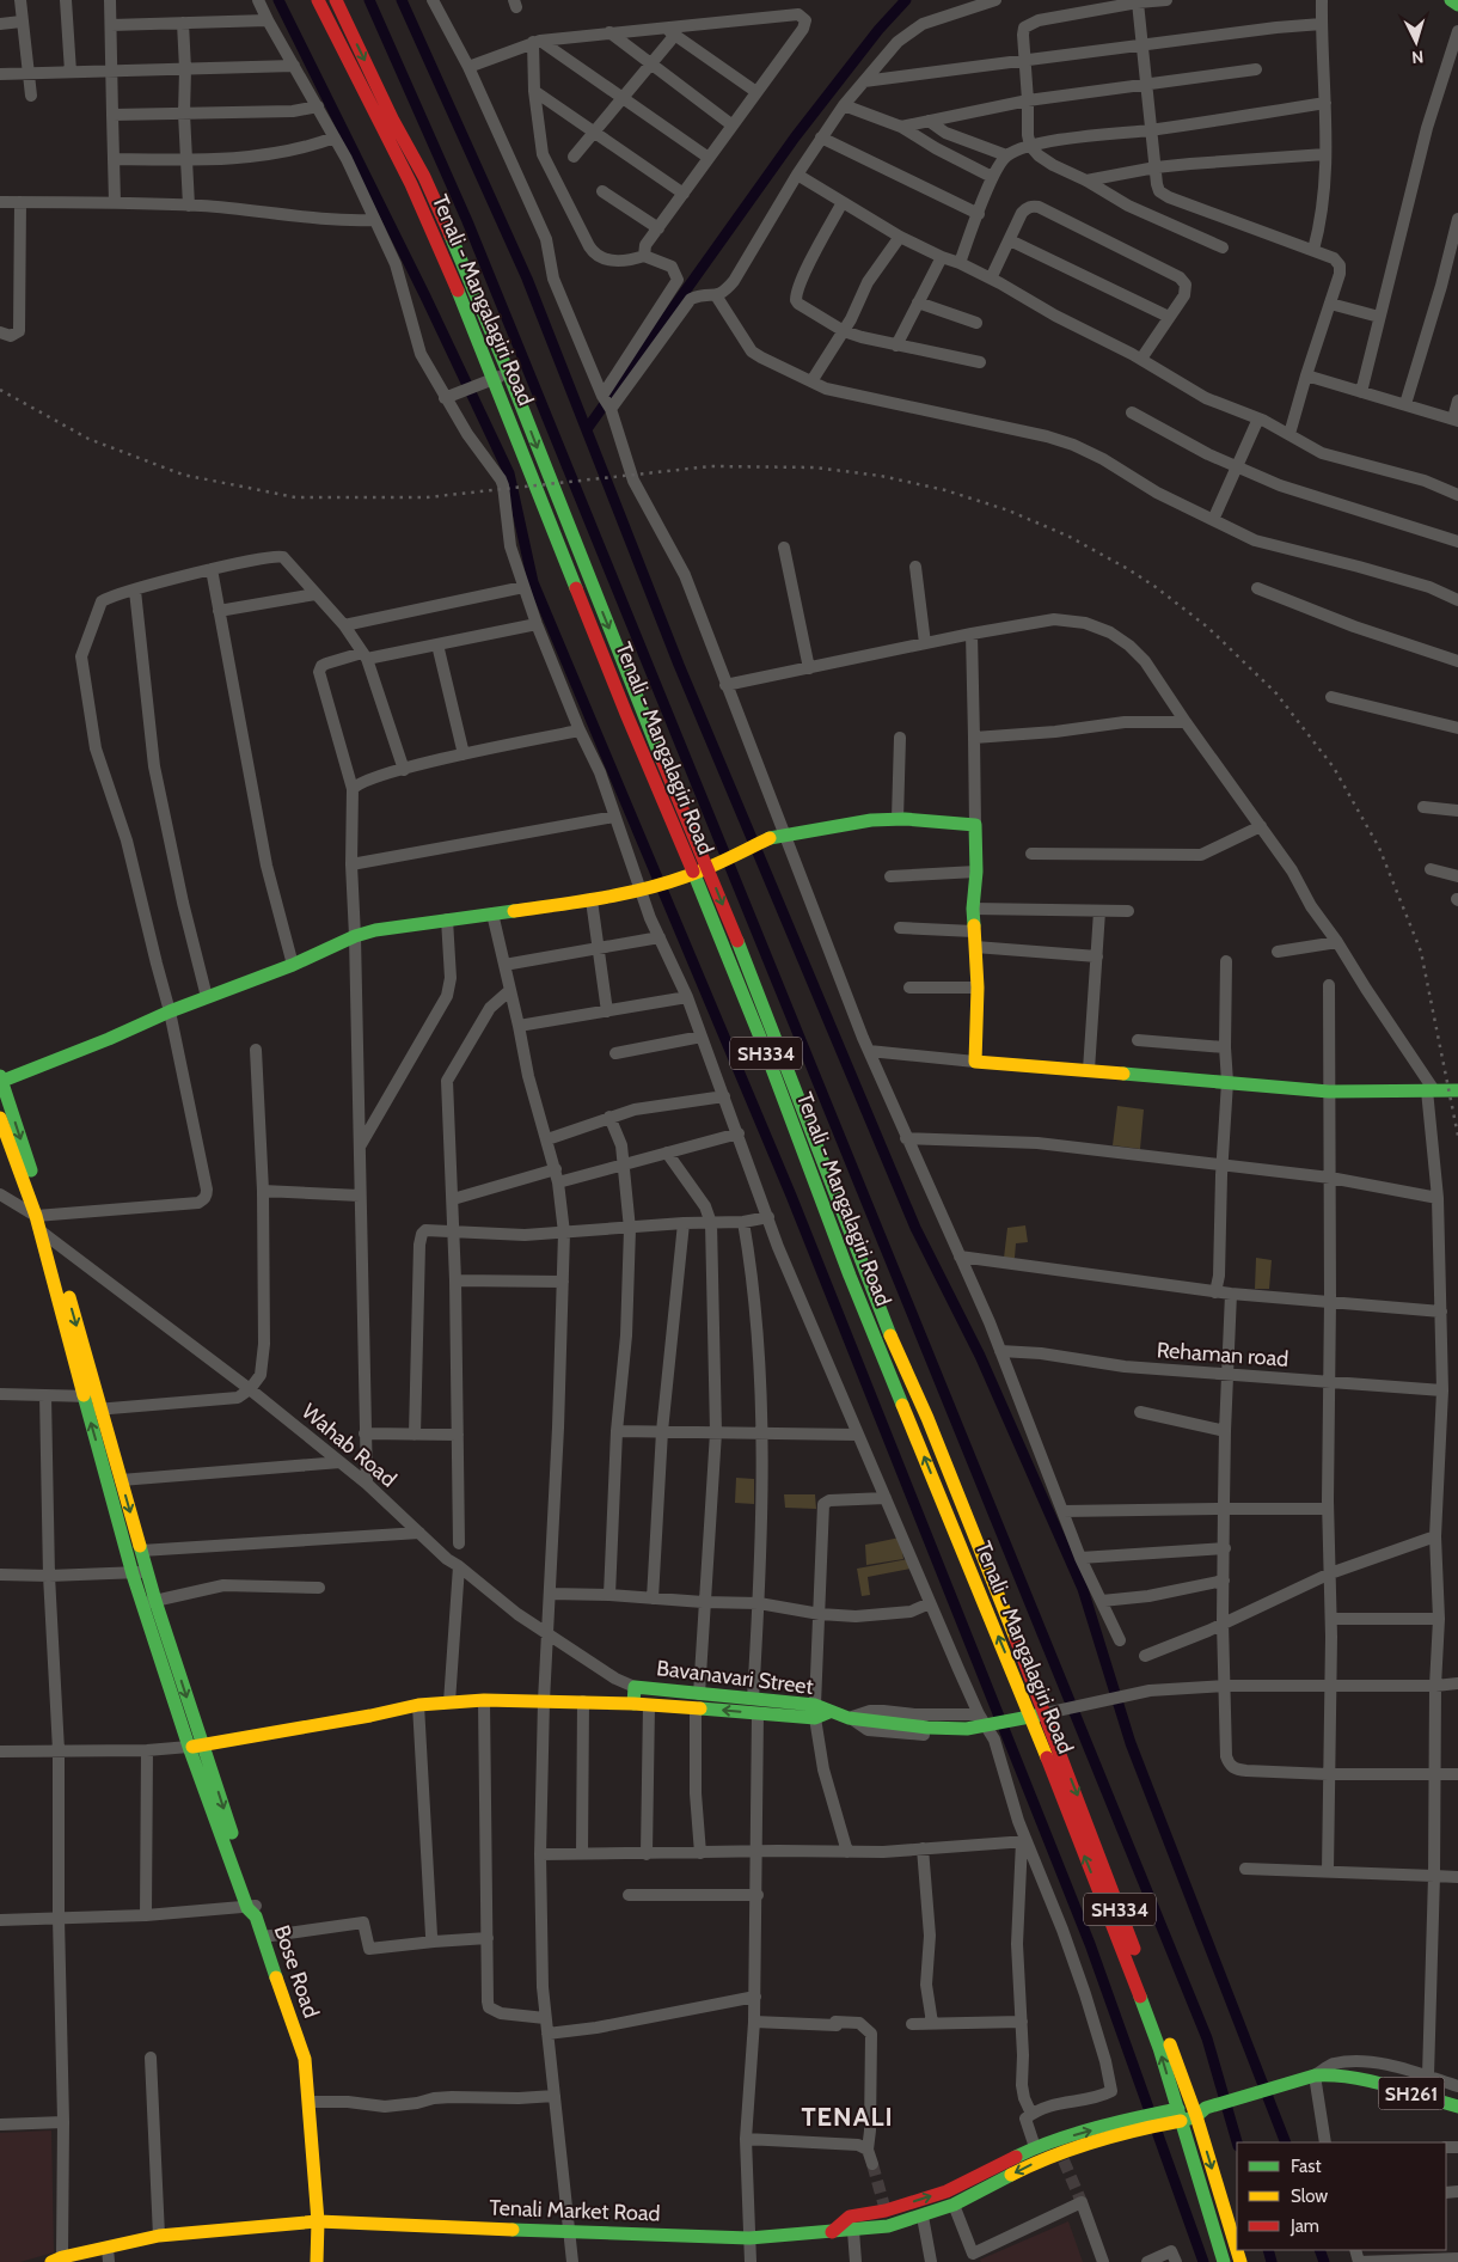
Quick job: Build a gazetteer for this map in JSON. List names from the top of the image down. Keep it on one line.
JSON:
{"streets":{"main road":["Tenali - Mangalagiri Road","SH334","Bavanavari Street","Bose Road","SH261","Tenali Market Road"],"street":["Rehaman road","Wahab Road"]},"crossings":[["Tenali - Mangalagiri Road","SH334"],["Tenali - Mangalagiri Road","Bavanavari Street"],["Tenali - Mangalagiri Road","Tenali Market Road"],["SH334","Bavanavari Street"],["SH334","SH261"],["SH334","Tenali Market Road"],["Wahab Road","Bavanavari Street"],["Bose Road","Tenali Market Road"],["SH261","Tenali Market Road"]],"districts":["TENALI"],"legend":["Fast","Slow","Jam"],"north":"bottom"}
